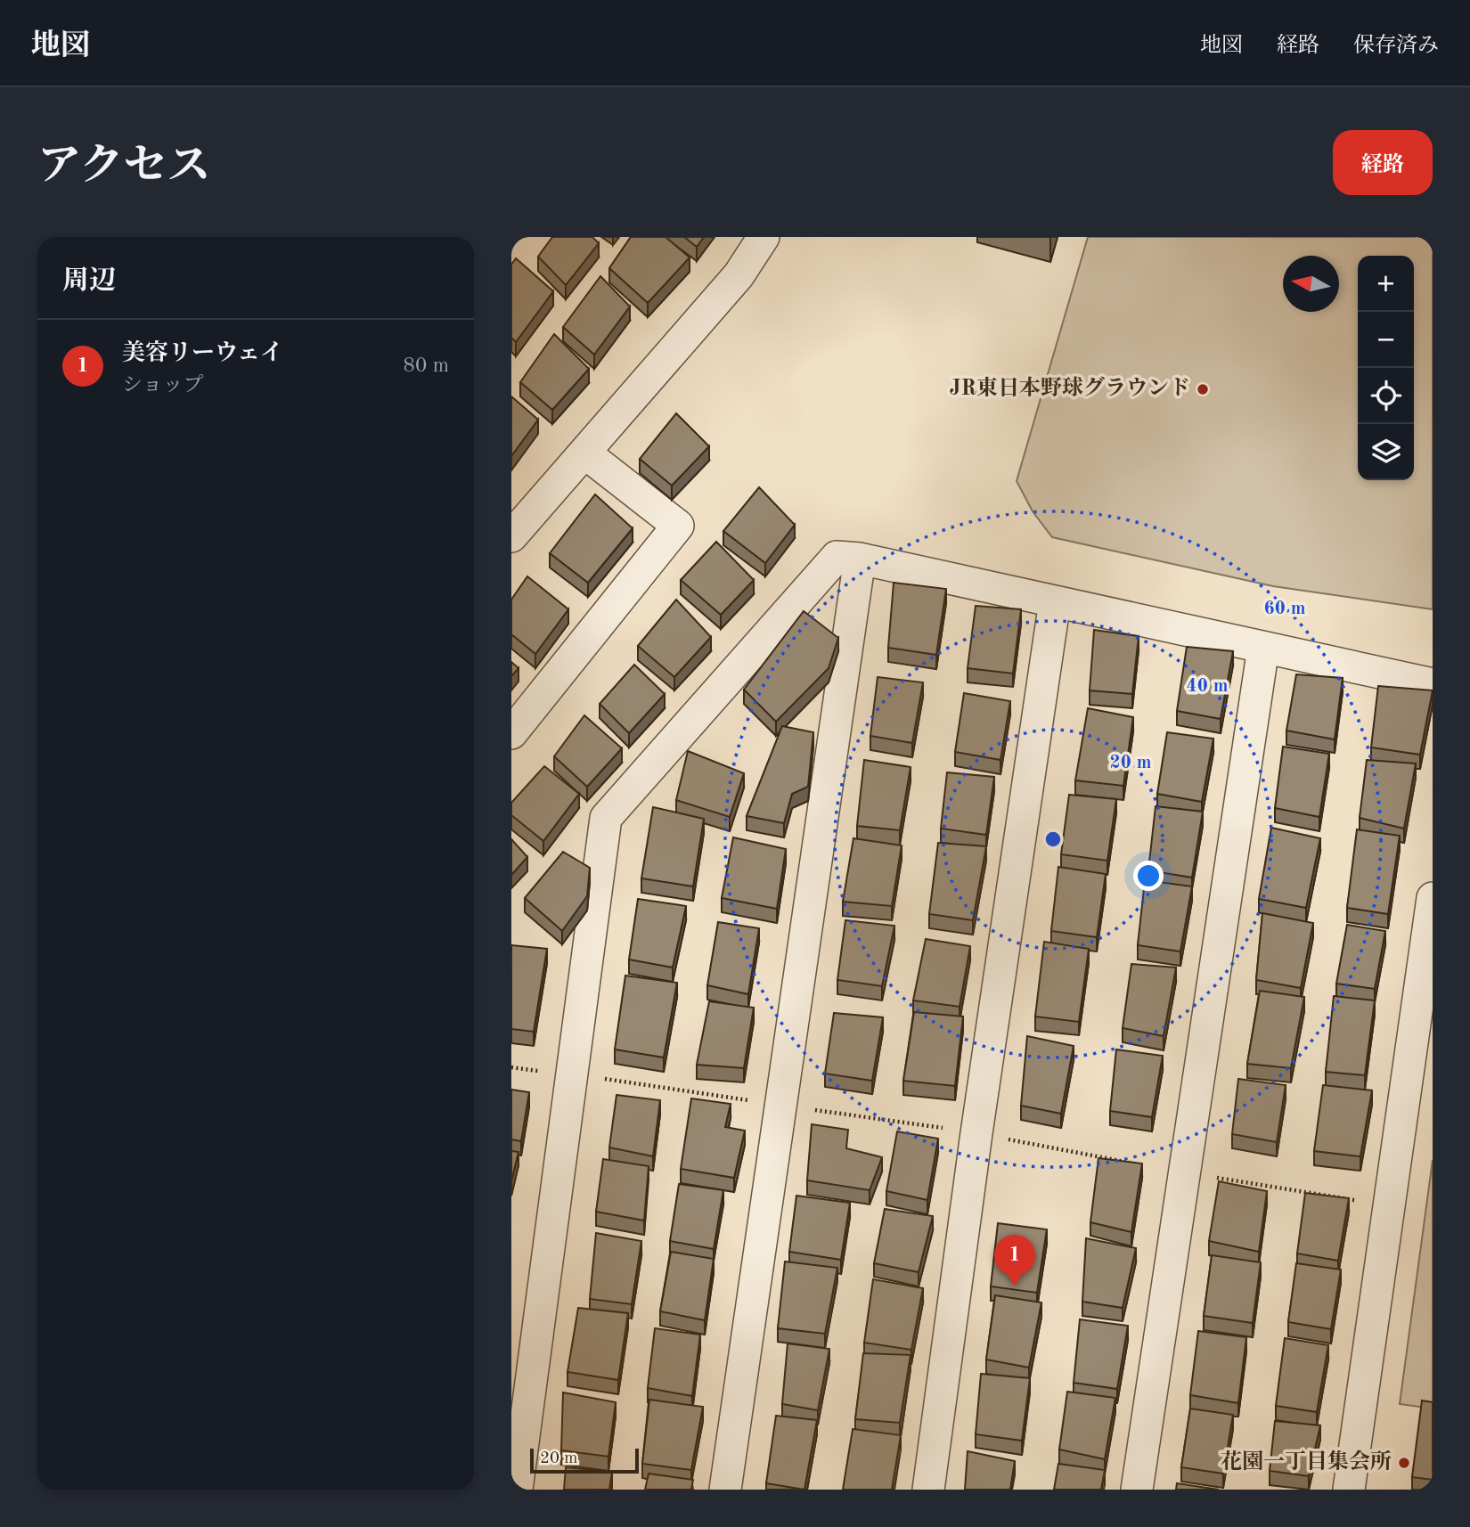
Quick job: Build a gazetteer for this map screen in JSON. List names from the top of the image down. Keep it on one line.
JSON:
{"places":["JR東日本野球グラウンド","花園一丁目集会所"],"scale_bar":"20 m","north":"left","page":{"header":"地図","nav":["地図","経路","保存済み"],"title":"アクセス","buttons":"経路","heading":"周辺","map_buttons":["+","−"],"list":[{"mark":"1","name":"美容リーウェイ","note":"ショップ","value":"80 m"}],"pins":"1","scale":"20 m"},"rings":["60 m","40 m","20 m"]}
